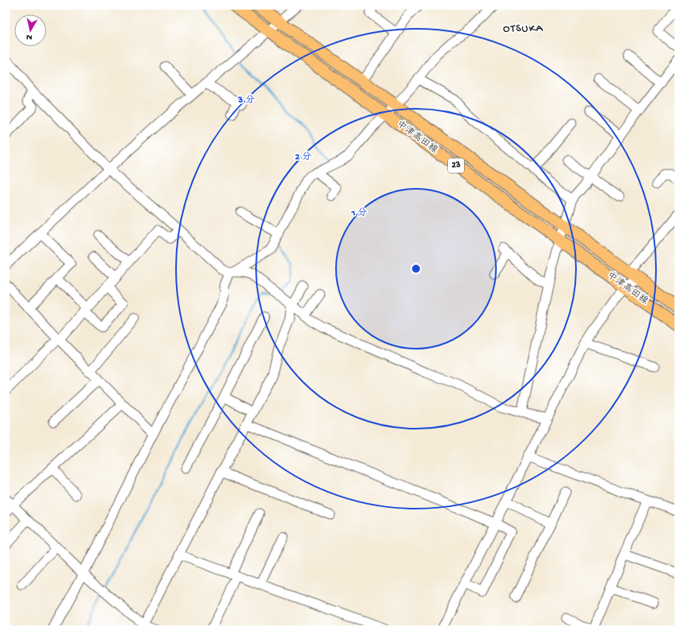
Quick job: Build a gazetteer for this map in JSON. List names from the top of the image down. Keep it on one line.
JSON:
{"streets":{"main road":["中津高田線","23"]},"districts":["OTSUKA"],"north":"bottom","rings":["3 分","2 分","1 分"]}
